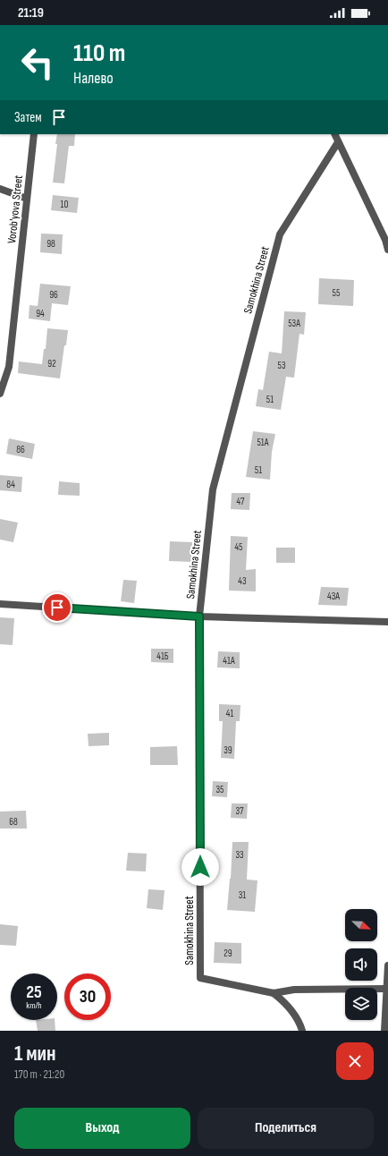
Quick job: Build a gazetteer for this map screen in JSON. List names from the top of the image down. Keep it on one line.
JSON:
{"streets":{"street":["Vorob'yova Street","Samokhina Street"]},"house_numbers":["10","98","55","96","94","53А","92","53","51","51А","86","51","84","47","45","43","43А","41Б","41А","41","39","35","37","68","33","31","29"],"north":"bottom right","page":{"status":"21:19","turn":["110 m","Налево"],"then":"Затем","speed":"25 km/h","limit":"30","heading":["1 мин","170 m · 21:20"],"buttons":["Выход","Поделиться"]}}
